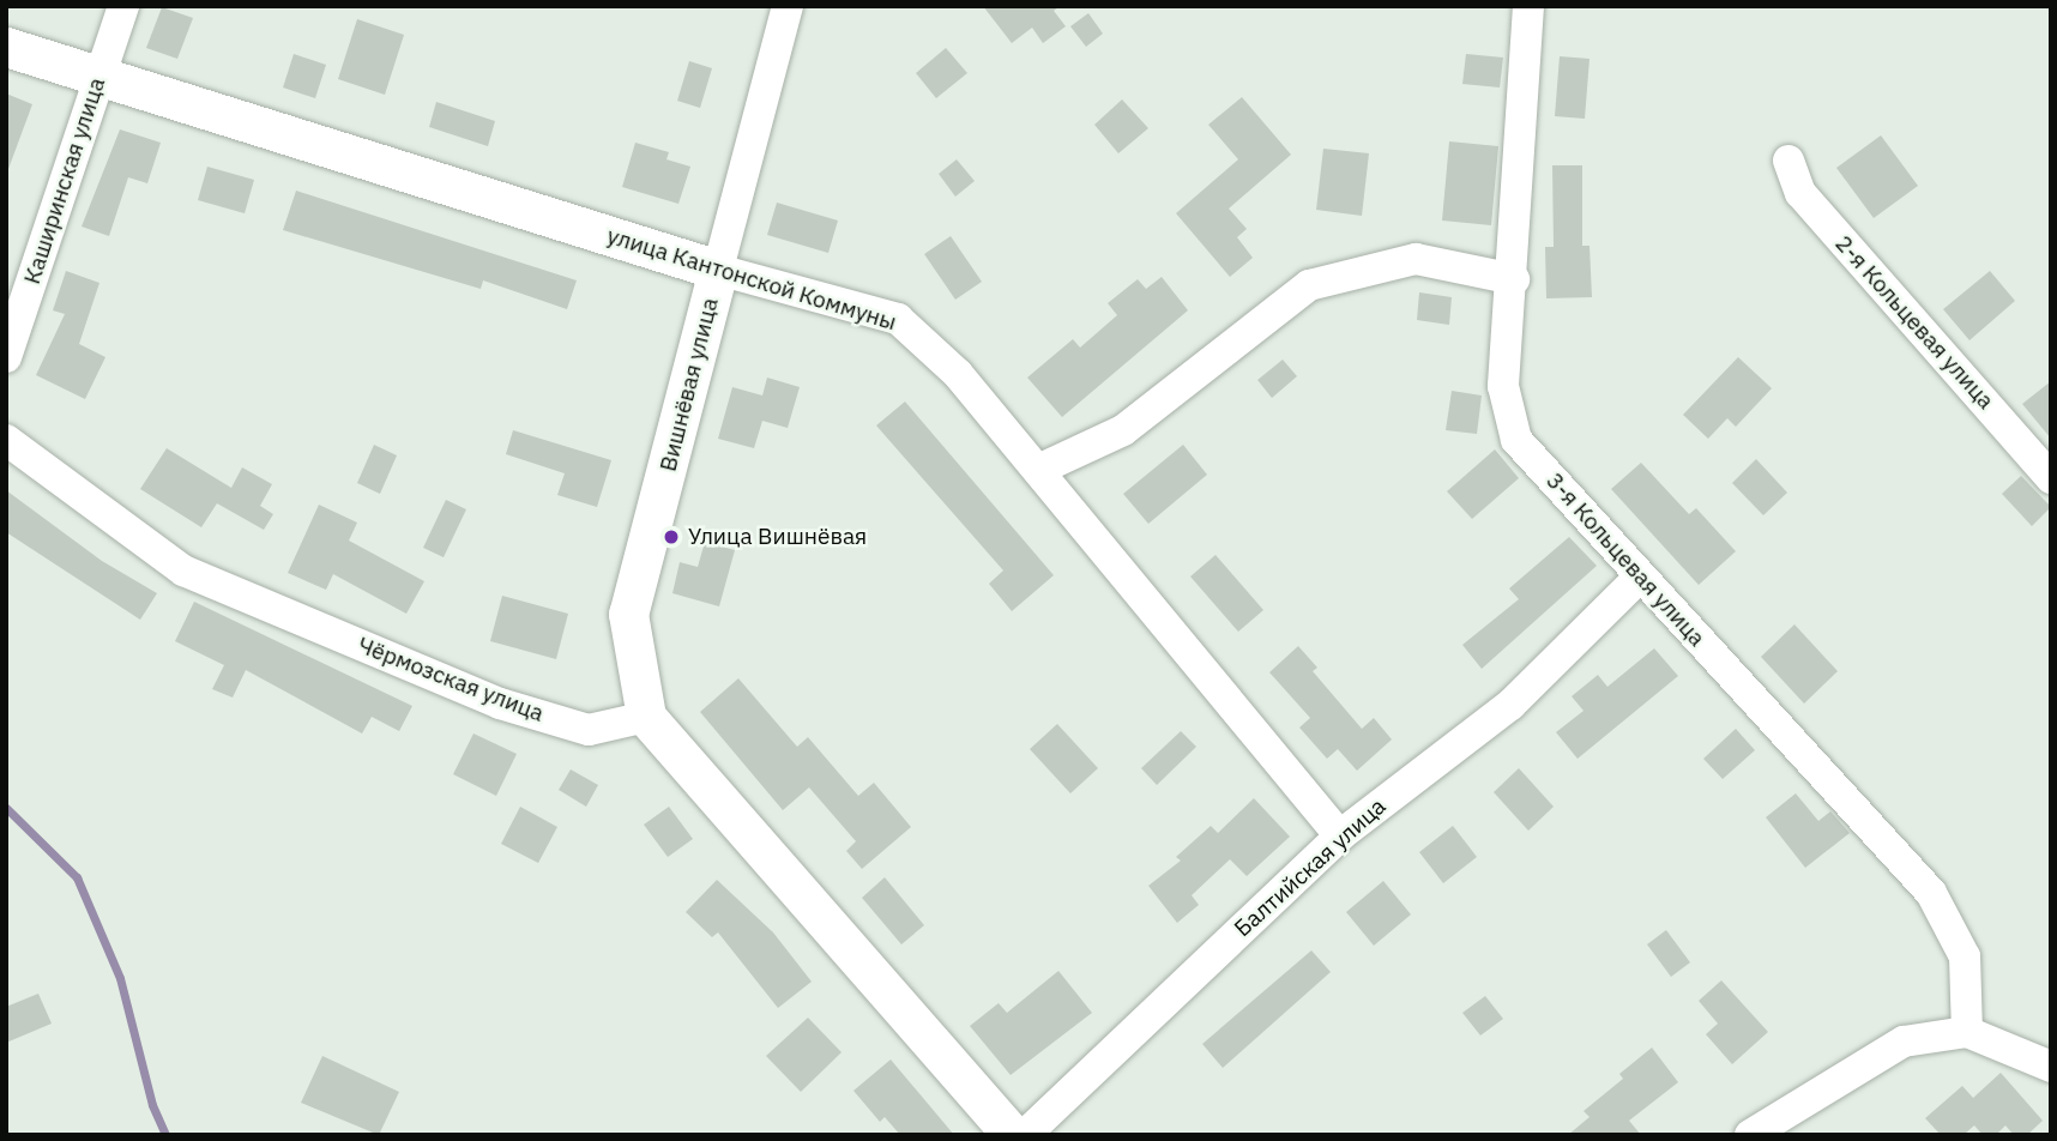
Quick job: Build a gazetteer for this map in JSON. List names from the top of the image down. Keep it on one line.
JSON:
{"streets":{"street":["Каширинская улица","улица Кантонской Коммуны","2-я Кольцевая улица","Вишнёвая улица","3-я Кольцевая улица","Чёрмозская улица","Балтийская улица"]},"crossings":[["Каширинская улица","улица Кантонской Коммуны"],["улица Кантонской Коммуны","Вишнёвая улица"],["улица Кантонской Коммуны","Балтийская улица"],["Вишнёвая улица","Чёрмозская улица"],["3-я Кольцевая улица","Балтийская улица"]],"places":["Улица Вишнёвая"]}
